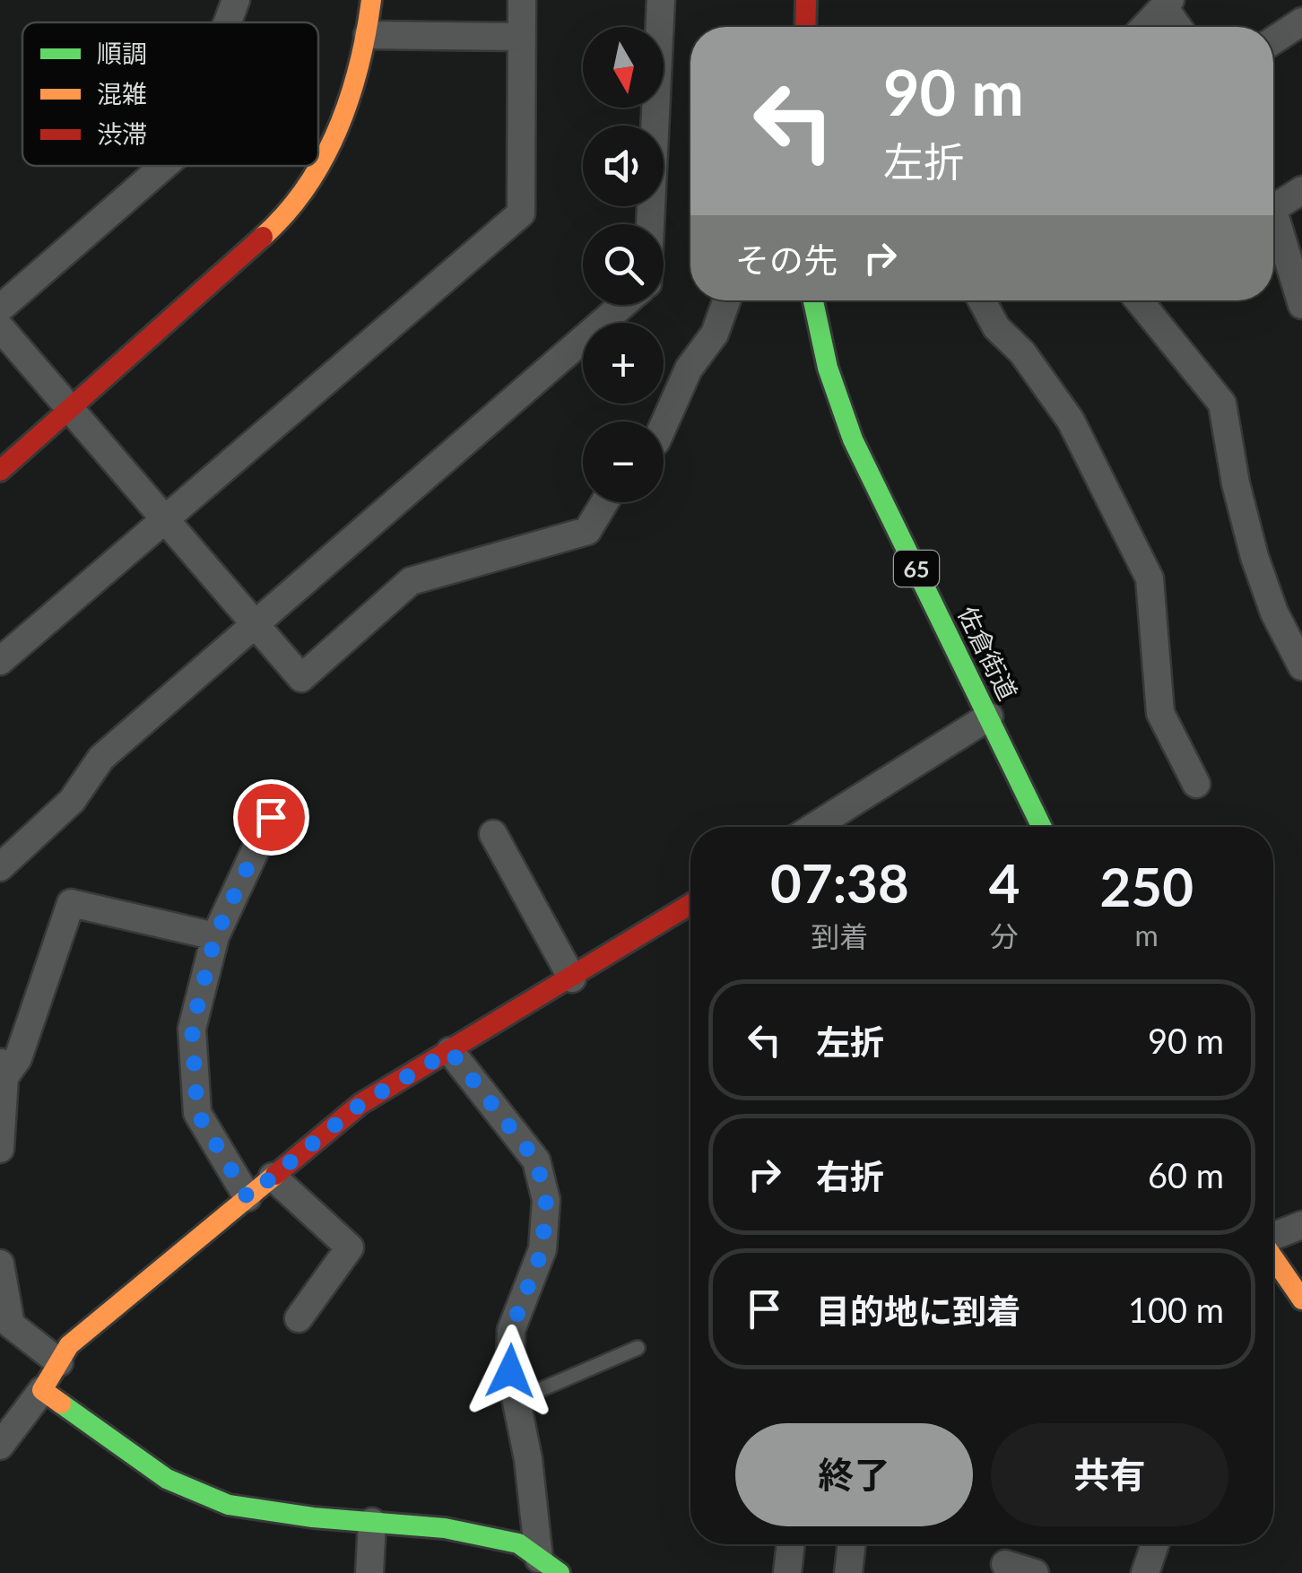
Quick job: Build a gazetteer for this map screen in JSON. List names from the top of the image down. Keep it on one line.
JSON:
{"streets":{"street":["65","佐倉街道"]},"legend":["順調","混雑","渋滞"],"north":"bottom","page":{"map_buttons":["+","−"],"turn":["90 m","左折"],"then":"その先","eta":["07:38","到着","4","分","250","m"],"list":[{"name":"左折","value":"90 m"},{"name":"右折","value":"60 m"},{"name":"目的地に到着","value":"100 m"}],"buttons":["終了","共有"]}}
